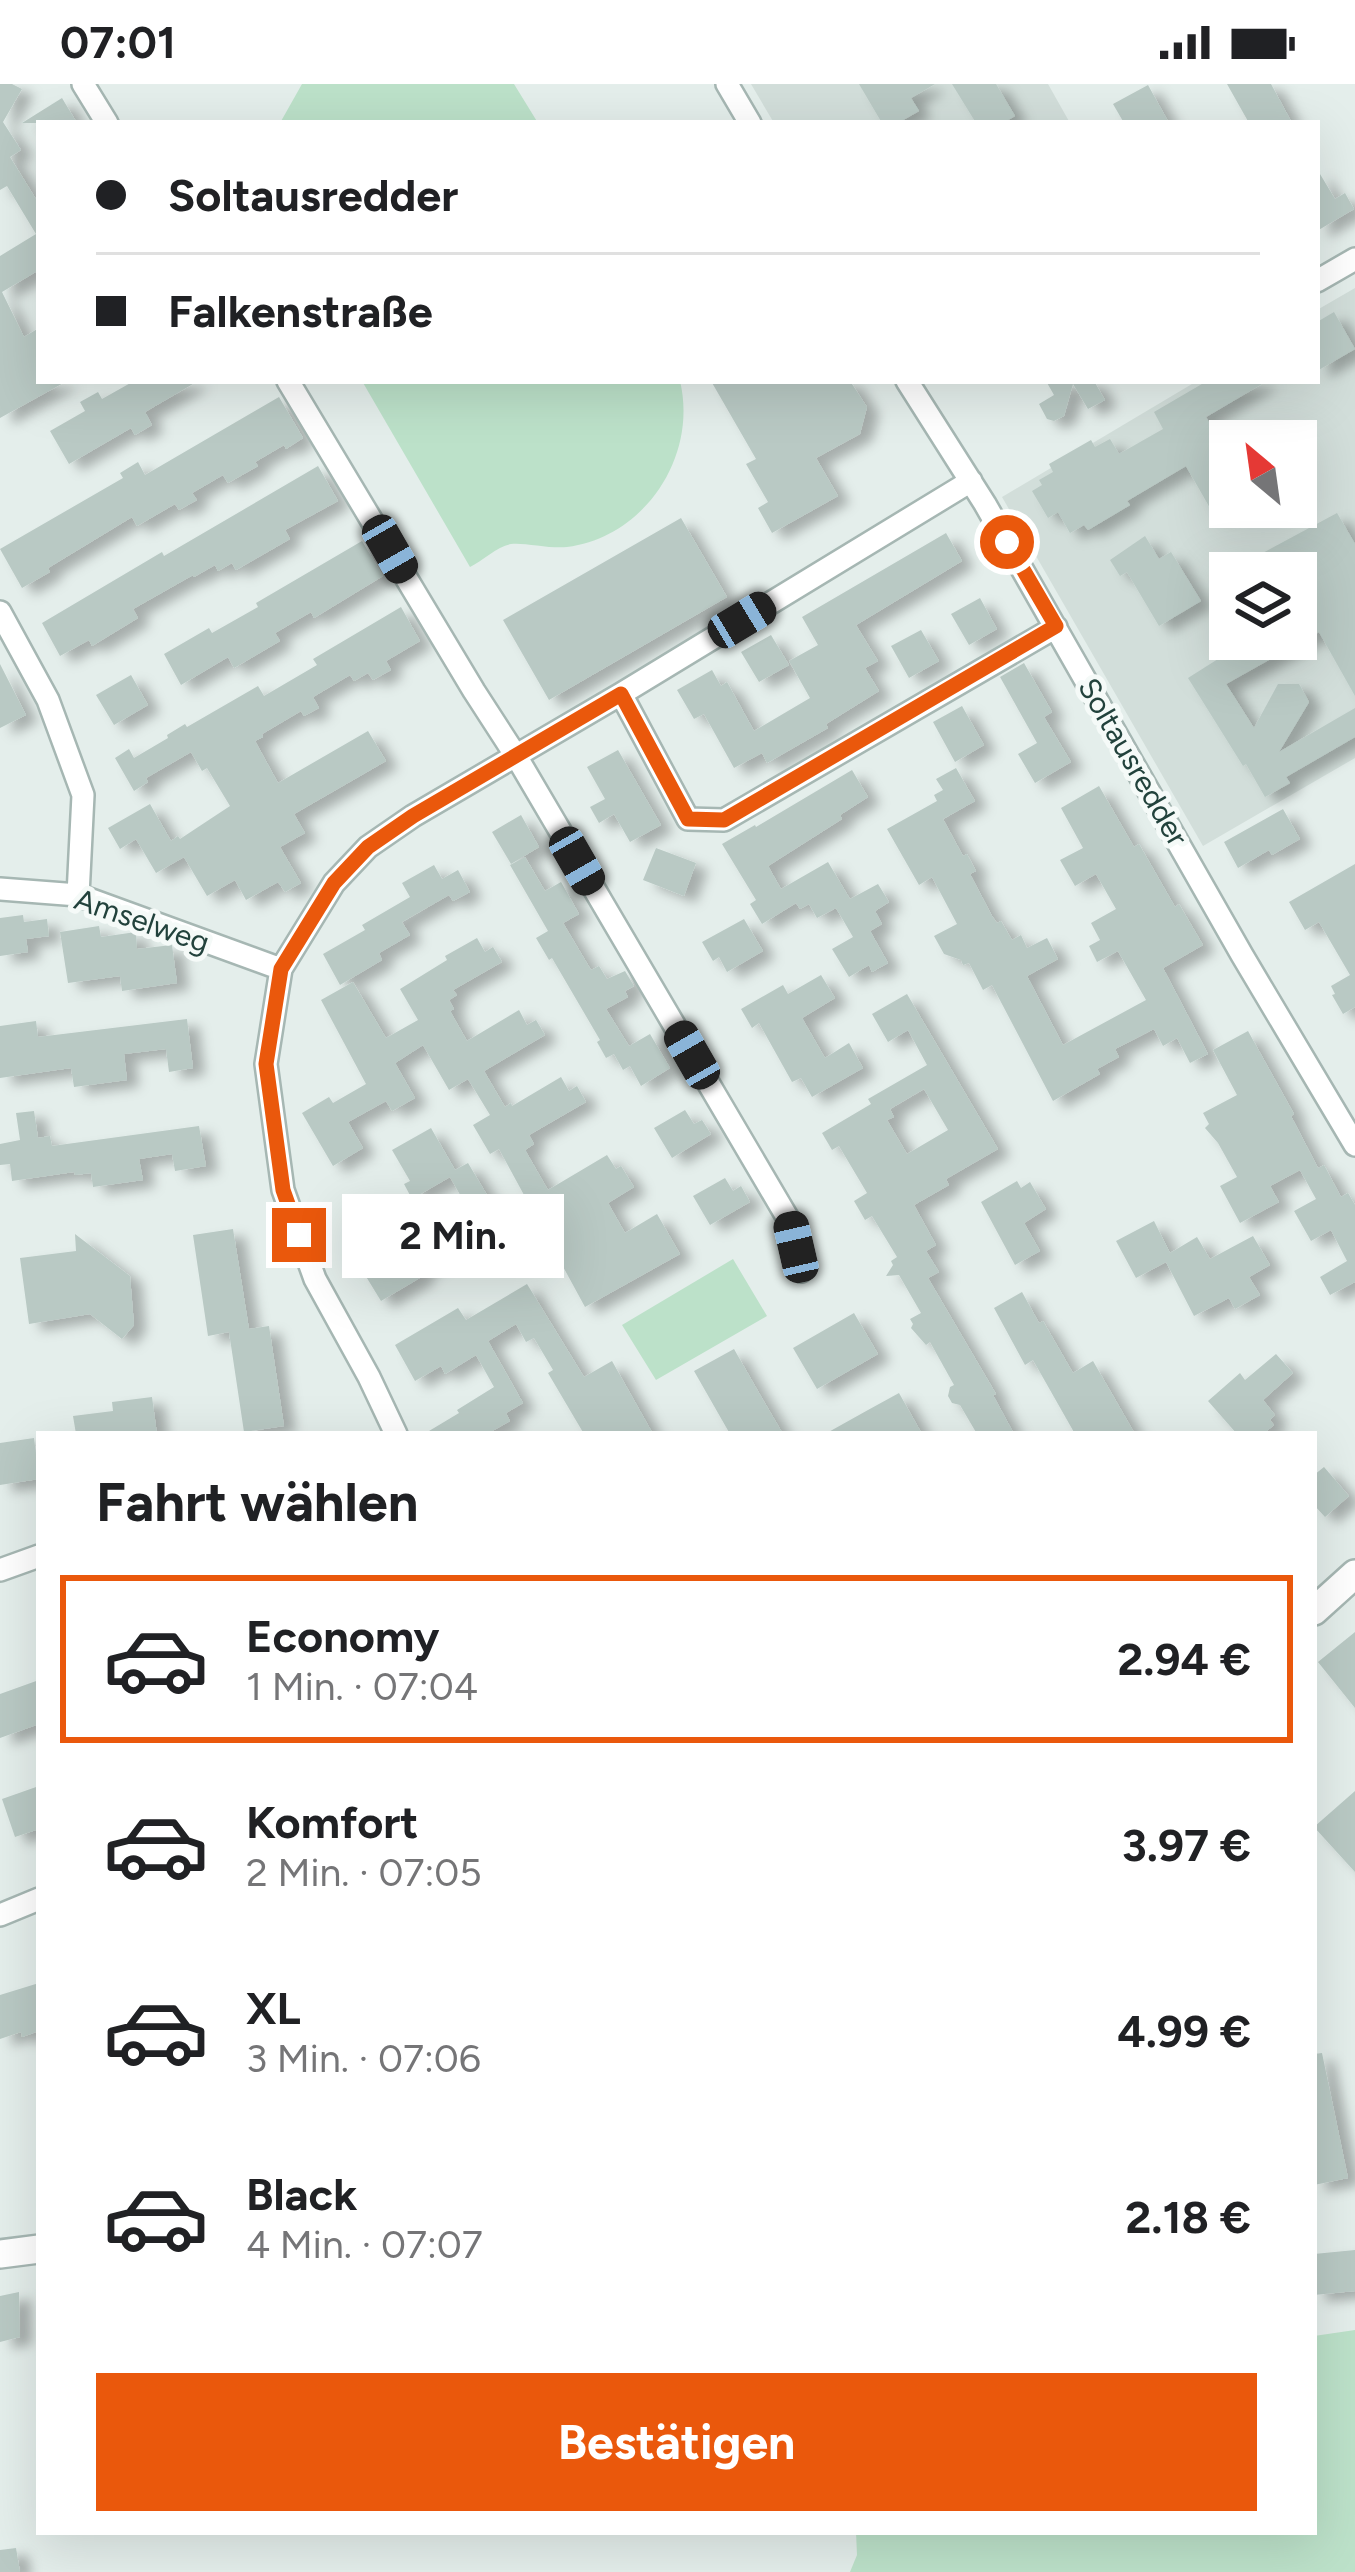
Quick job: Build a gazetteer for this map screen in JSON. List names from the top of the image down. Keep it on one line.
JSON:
{"streets":{"street":["Soltausredder","Amselweg"]},"north":"top left","page":{"status":"07:01","banner":["Soltausredder","Falkenstraße"],"bubble":"2 Min.","heading":"Fahrt wählen","list":[{"name":"Economy","note":"1 Min. · 07:04","value":"2.94 €"},{"name":"Komfort","note":"2 Min. · 07:05","value":"3.97 €"},{"name":"XL","note":"3 Min. · 07:06","value":"4.99 €"},{"name":"Black","note":"4 Min. · 07:07","value":"2.18 €"}],"buttons":"Bestätigen"}}
